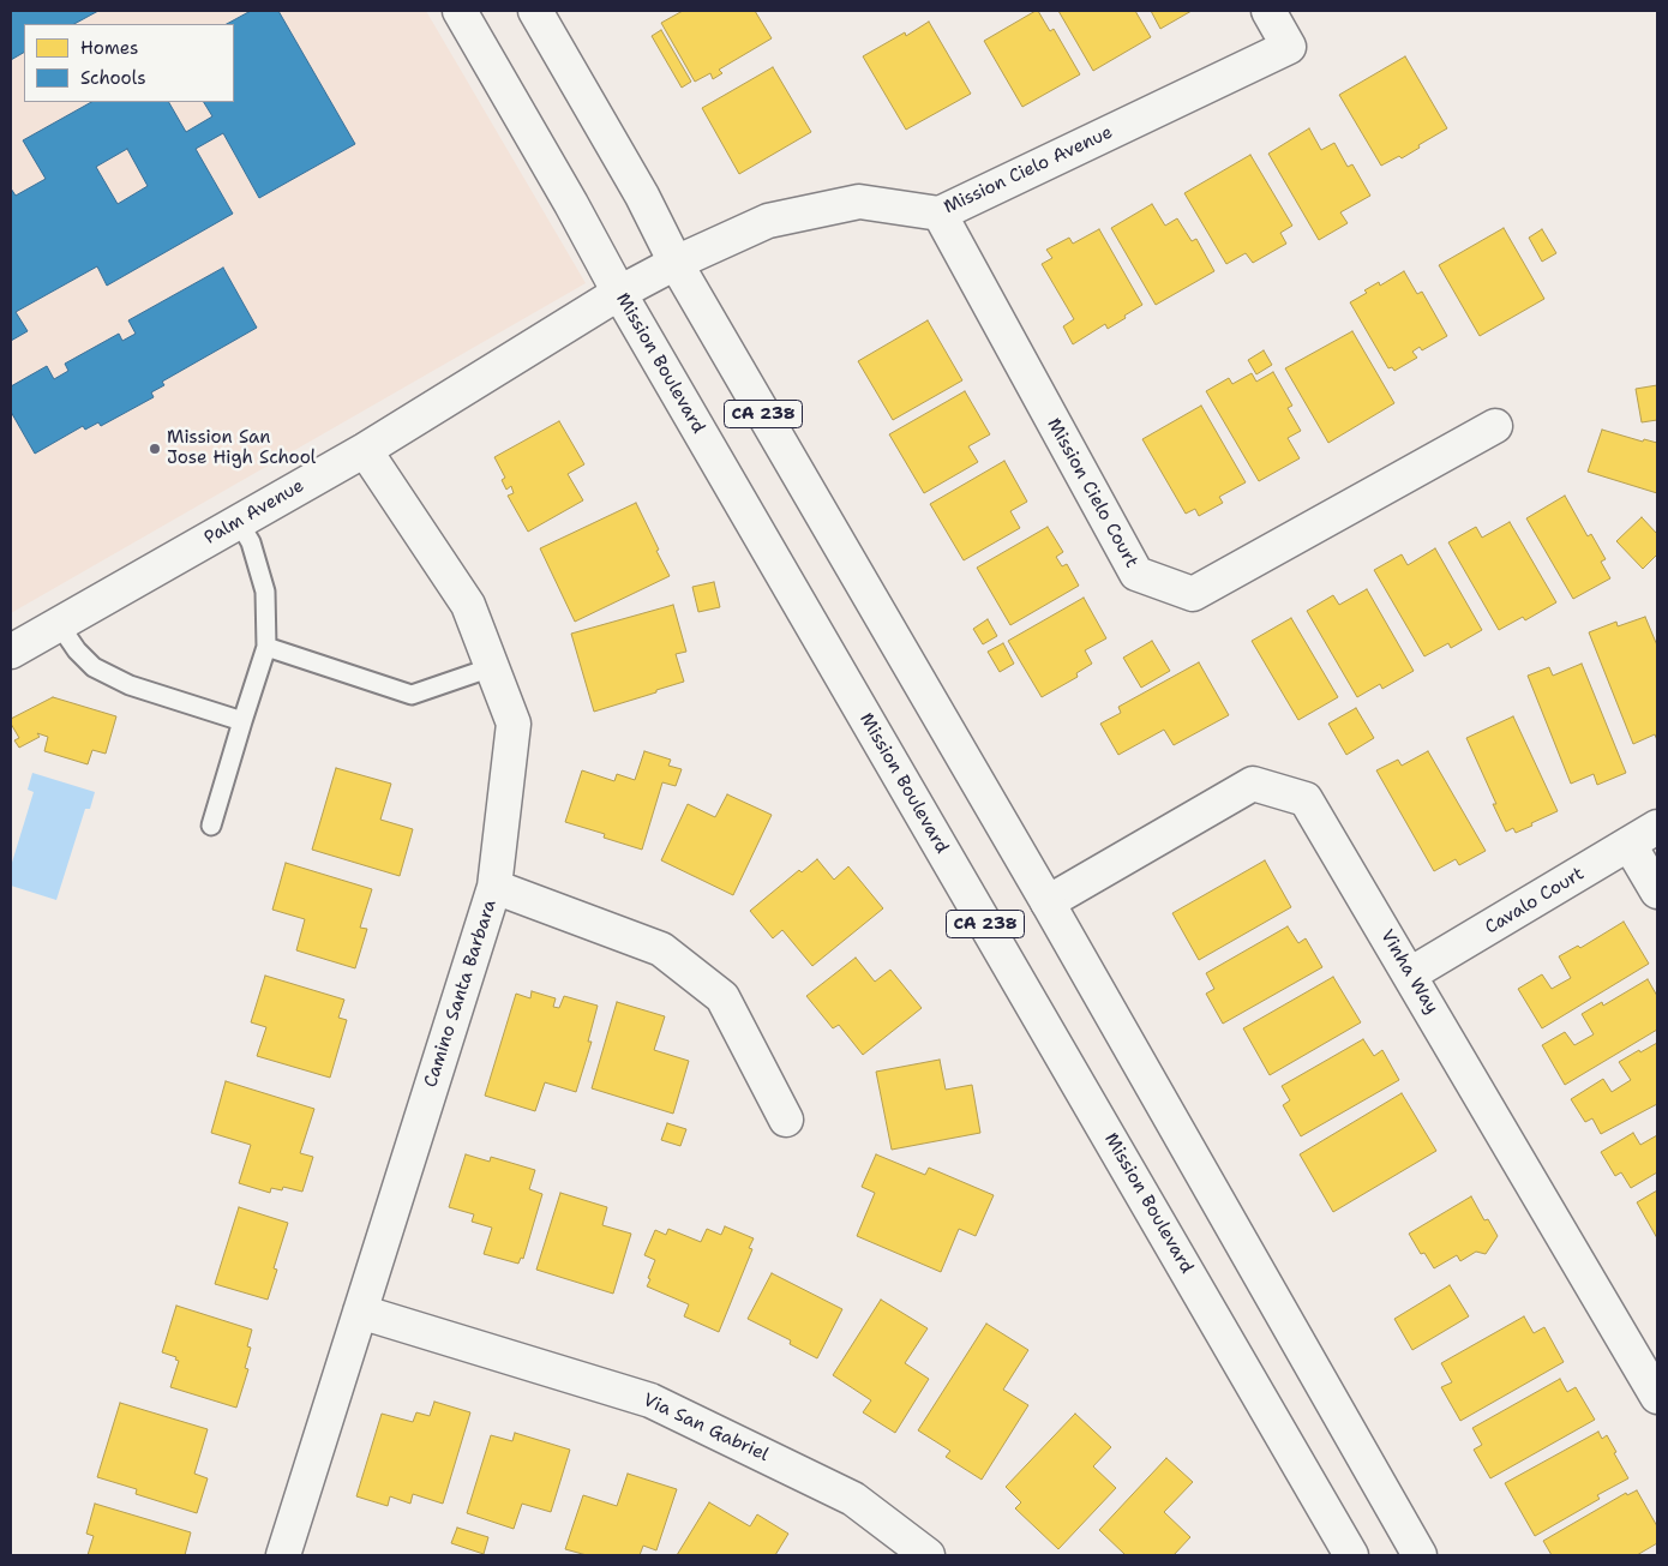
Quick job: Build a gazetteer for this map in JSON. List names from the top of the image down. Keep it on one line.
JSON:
{"streets":{"street":["Mission Cielo Avenue","Mission Boulevard","CA 238","Mission Cielo Court","Palm Avenue","Cavalo Court","Vinha Way","Camino Santa Barbara","Via San Gabriel"]},"crossings":[["Mission Cielo Avenue","Mission Boulevard"],["Mission Cielo Avenue","CA 238"],["Mission Cielo Avenue","Mission Cielo Court"],["Mission Cielo Avenue","Palm Avenue"],["Mission Boulevard","Palm Avenue"],["CA 238","Vinha Way"],["Palm Avenue","Camino Santa Barbara"],["Cavalo Court","Vinha Way"],["Camino Santa Barbara","Via San Gabriel"]],"places":["Mission San Jose High School"],"legend":["Homes","Schools"]}
